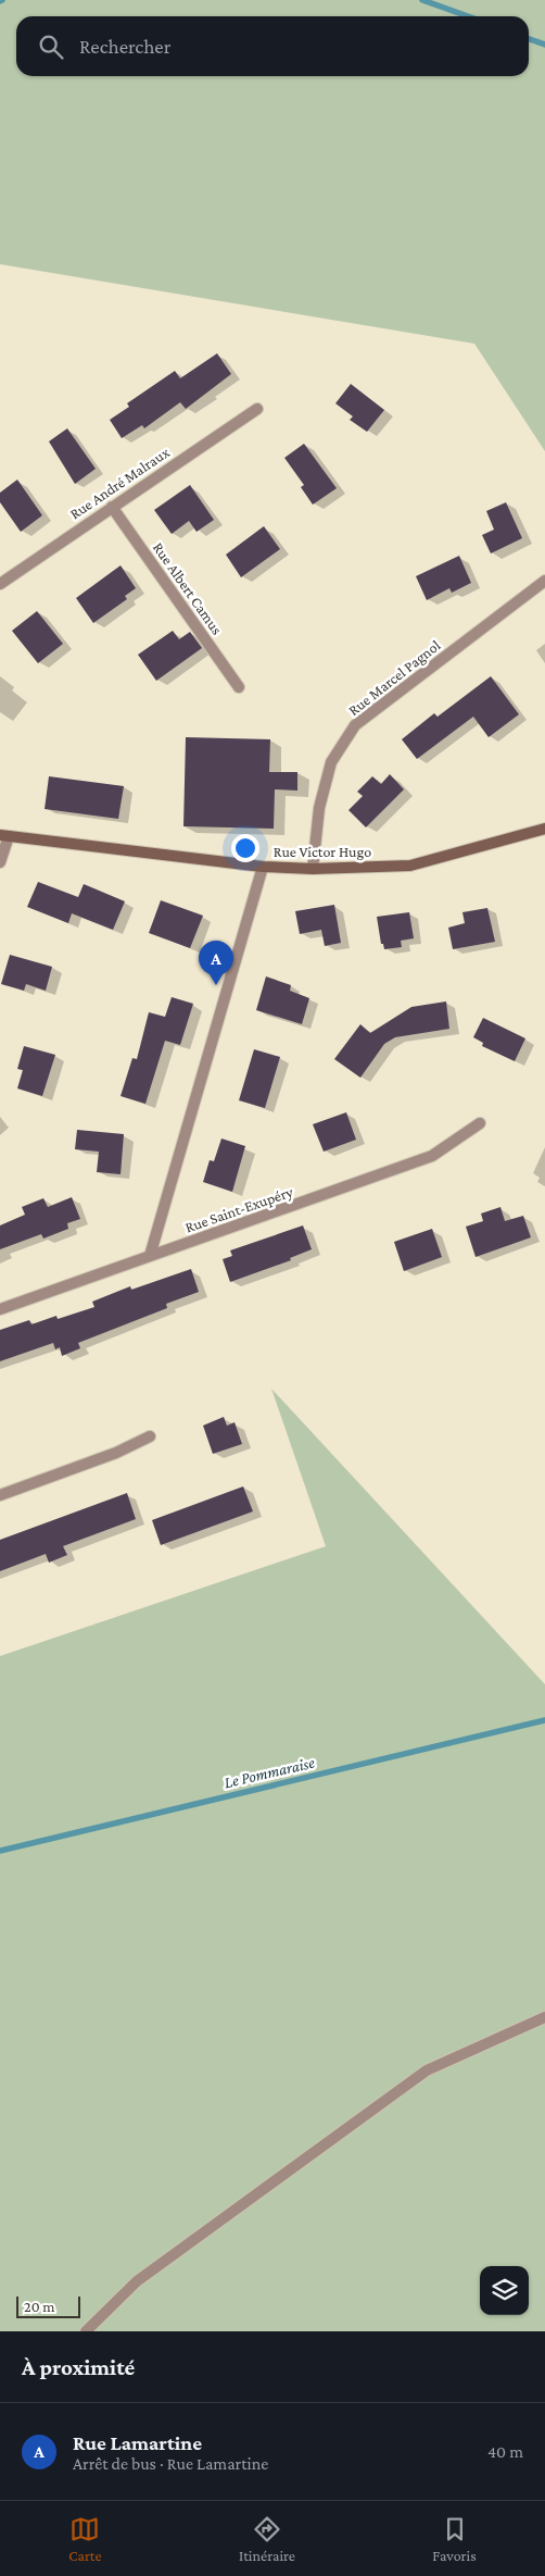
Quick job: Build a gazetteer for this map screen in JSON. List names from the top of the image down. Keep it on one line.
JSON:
{"streets":{"street":["Rue André Malraux","Rue Albert Camus","Rue Marcel Pagnol","Rue Victor Hugo","Rue Saint-Exupéry"]},"crossings":[["Rue André Malraux","Rue Albert Camus"],["Rue Marcel Pagnol","Rue Victor Hugo"]],"water":["Le Pommaraise"],"scale_bar":"20 m","page":{"search":"Rechercher","pins":"A","scale":"20 m","heading":"À proximité","list":[{"mark":"A","name":"Rue Lamartine","note":"Arrêt de bus · Rue Lamartine","value":"40 m"}],"nav":["Carte","Itinéraire","Favoris"]}}
